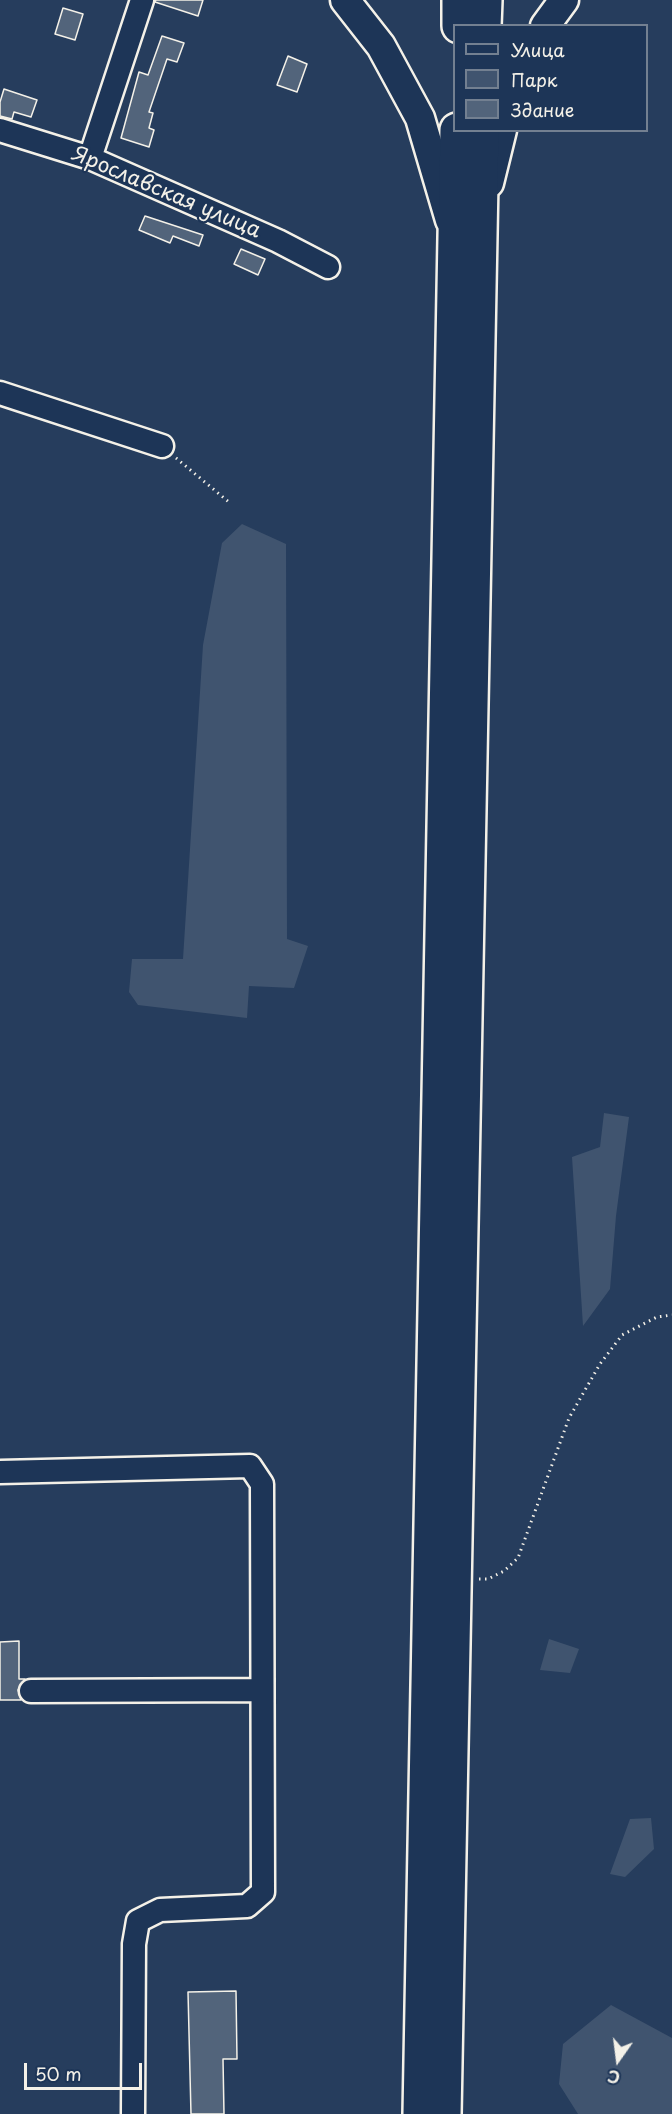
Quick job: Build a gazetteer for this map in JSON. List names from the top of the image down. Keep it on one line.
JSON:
{"streets":{"street":["Ярославская улица"]},"legend":["Улица","Парк","Здание"],"scale_bar":"50 m","north":"bottom"}
